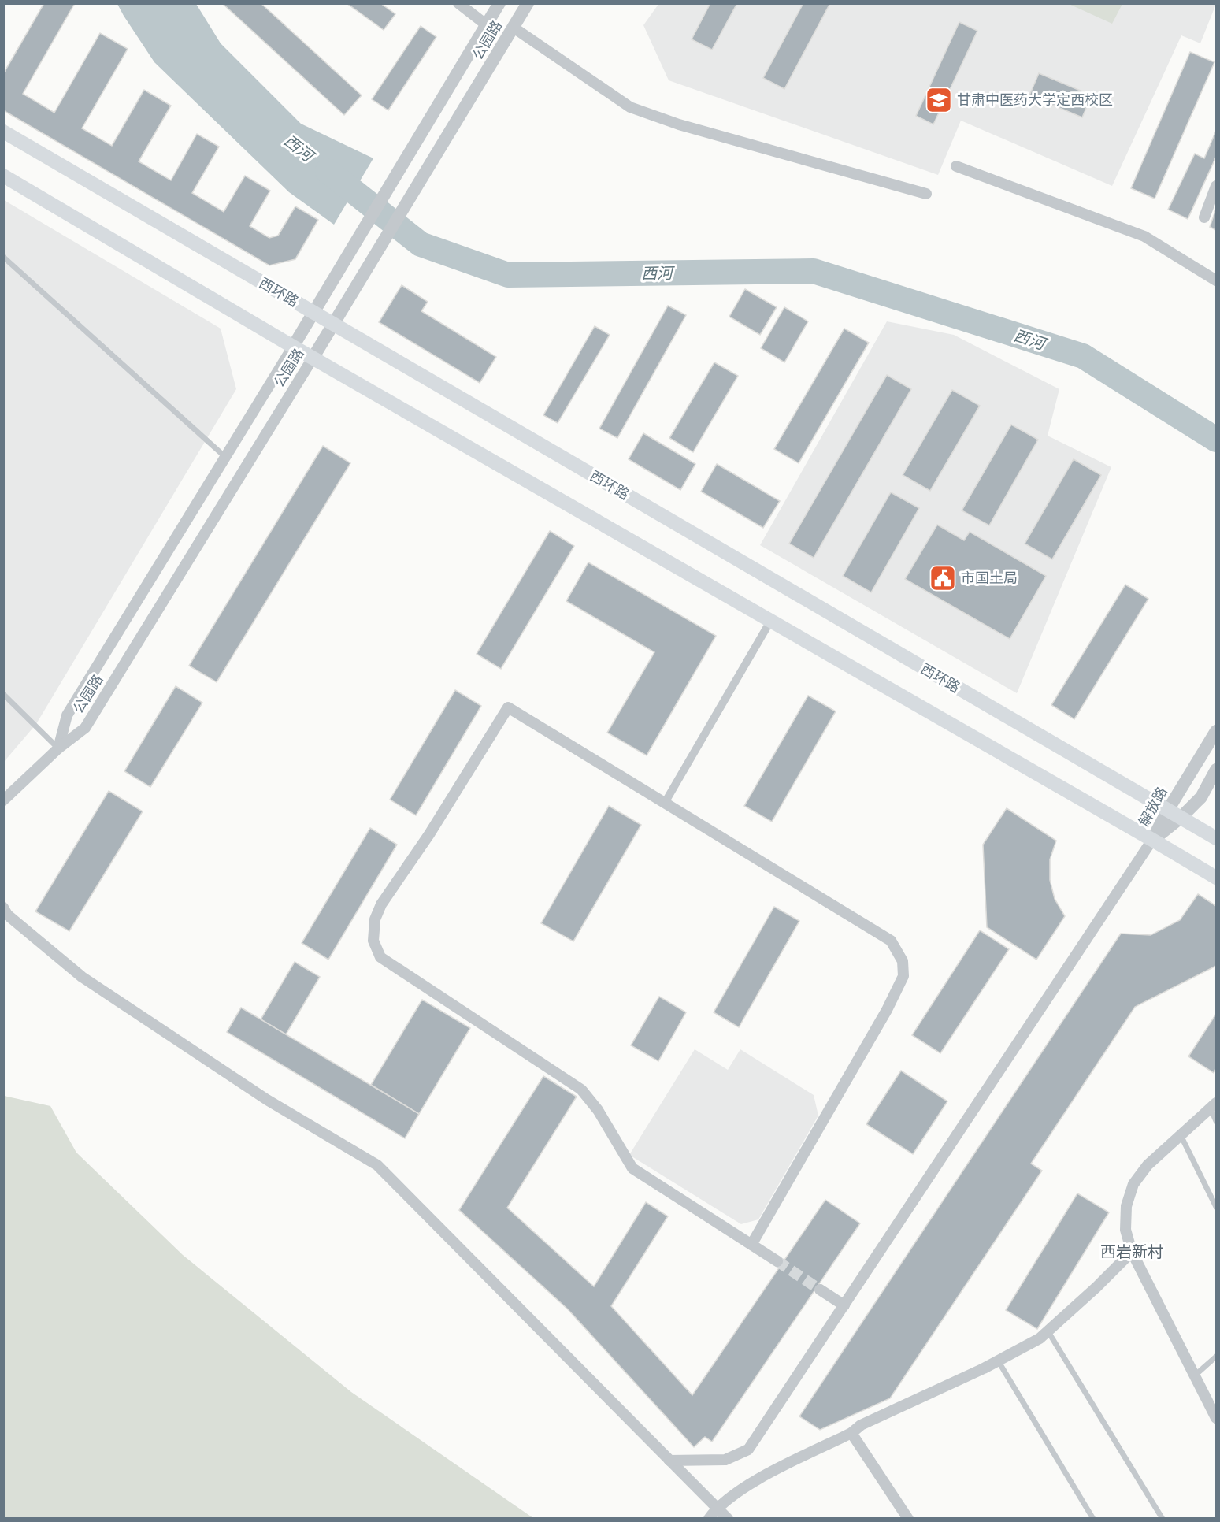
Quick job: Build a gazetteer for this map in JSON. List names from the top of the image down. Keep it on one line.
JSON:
{"streets":{"main road":["西环路"],"street":["公园路","解放路"]},"crossings":[["公园路","西环路"],["西环路","解放路"]],"districts":["西岩新村"],"water":["西河"],"places":{"school or university":["甘肃中医药大学定西校区"],"public building":["市国土局"]}}
